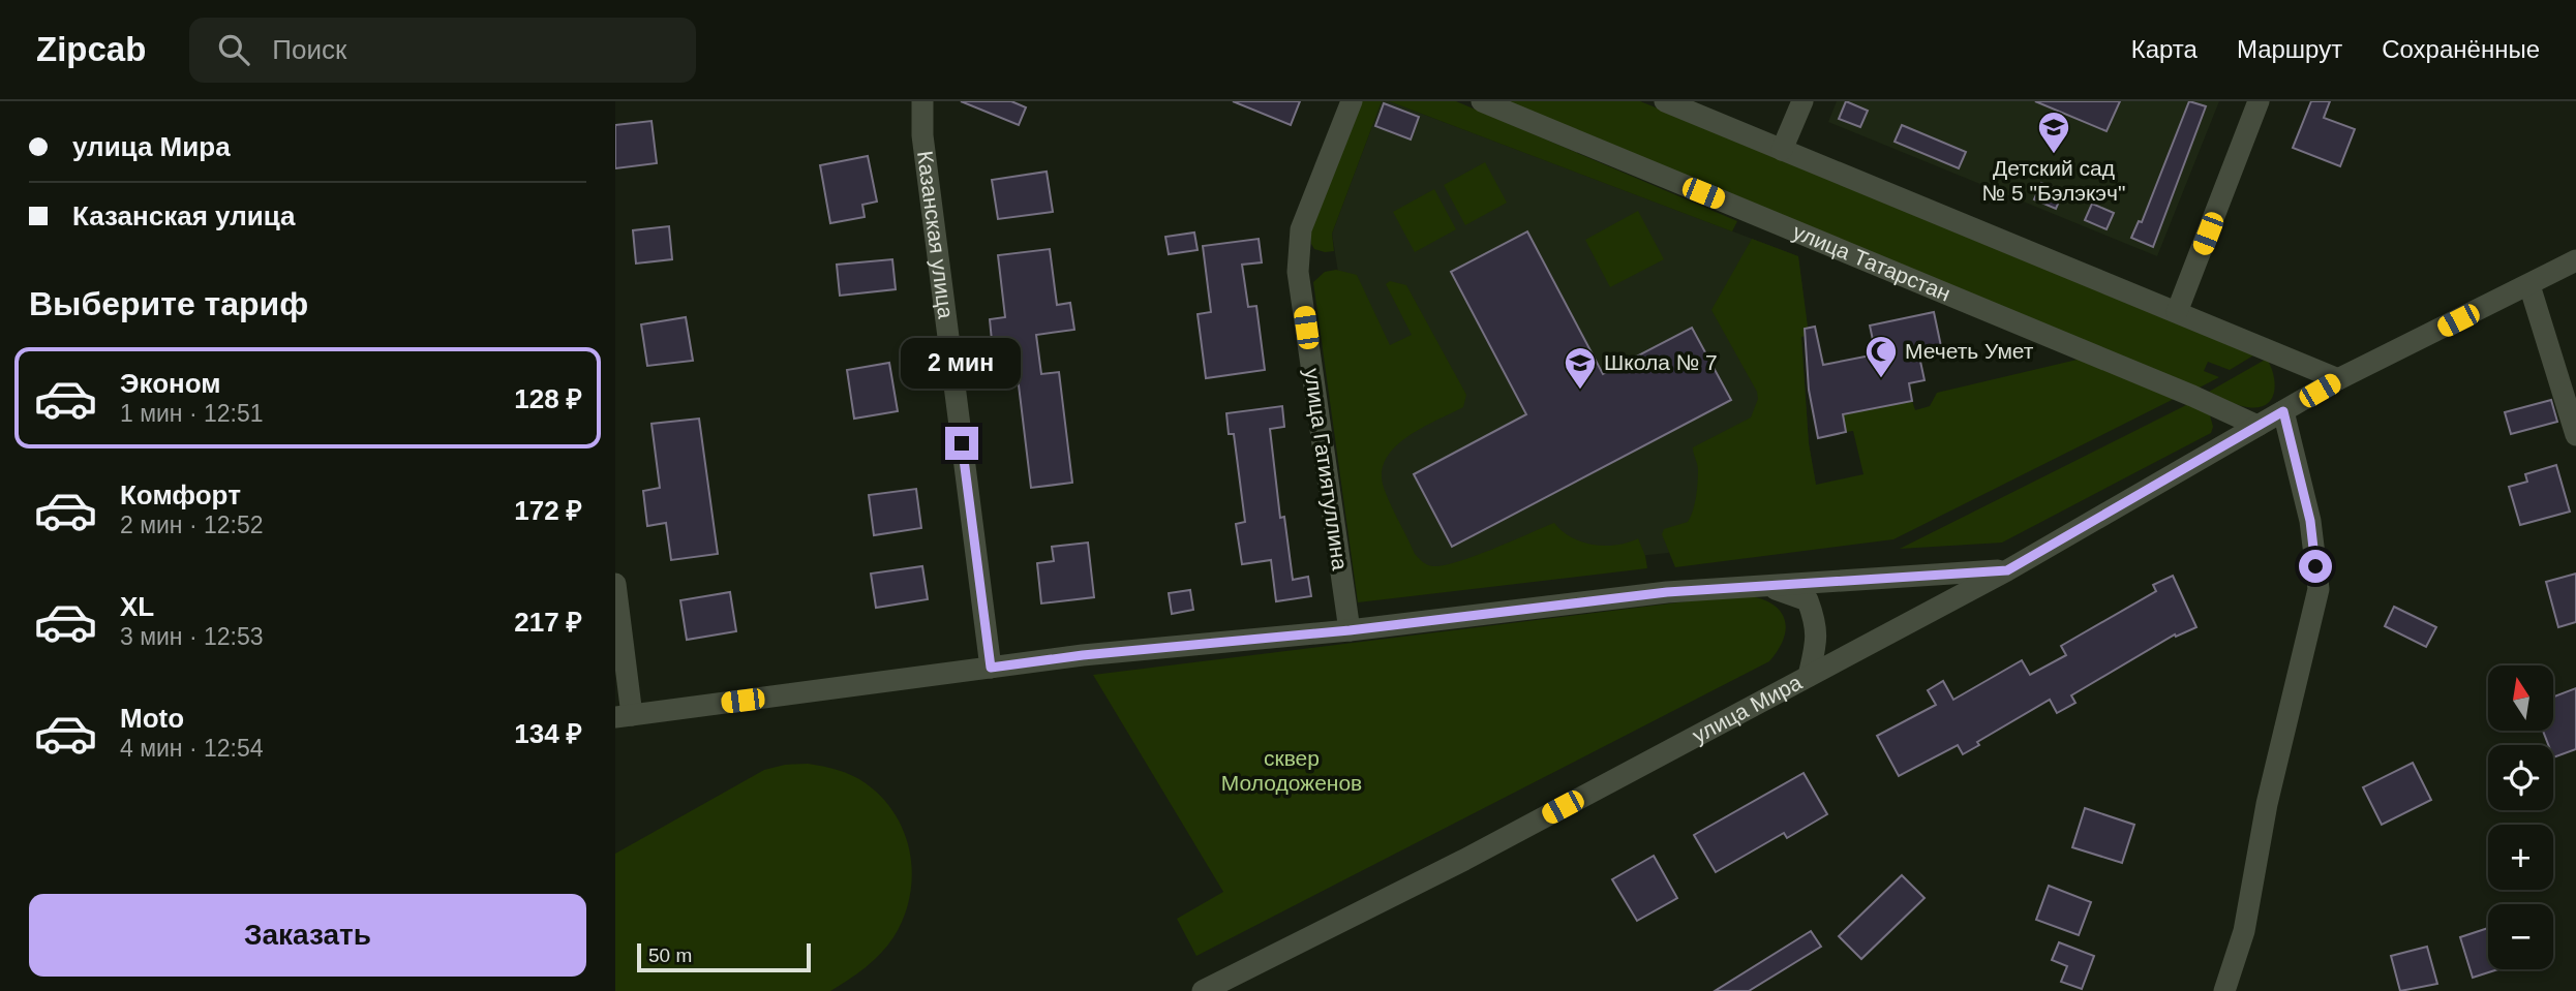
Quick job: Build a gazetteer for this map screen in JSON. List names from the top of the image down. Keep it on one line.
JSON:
{"streets":{"street":["Казанская улица","улица Татарстан","улица Гатиятуллина","улица Мира"]},"crossings":[["улица Татарстан","улица Мира"]],"parks":["сквер Молодоженов"],"places":{"school or university":["Детский сад № 5 \"Бэлэкэч\"","Школа № 7"],"mosque":["Мечеть Умет"]},"scale_bar":"50 m","north":"top","page":{"header":"Zipcab","search":"Поиск","nav":["Карта","Маршрут","Сохранённые"],"banner":["улица Мира","Казанская улица"],"heading":"Выберите тариф","bubble":"2 мин","list":[{"name":"Эконом","note":"1 мин · 12:51","value":"128 ₽"},{"name":"Комфорт","note":"2 мин · 12:52","value":"172 ₽"},{"name":"XL","note":"3 мин · 12:53","value":"217 ₽"},{"name":"Moto","note":"4 мин · 12:54","value":"134 ₽"}],"map_buttons":["+","−"],"buttons":"Заказать","scale":"50 m"}}
